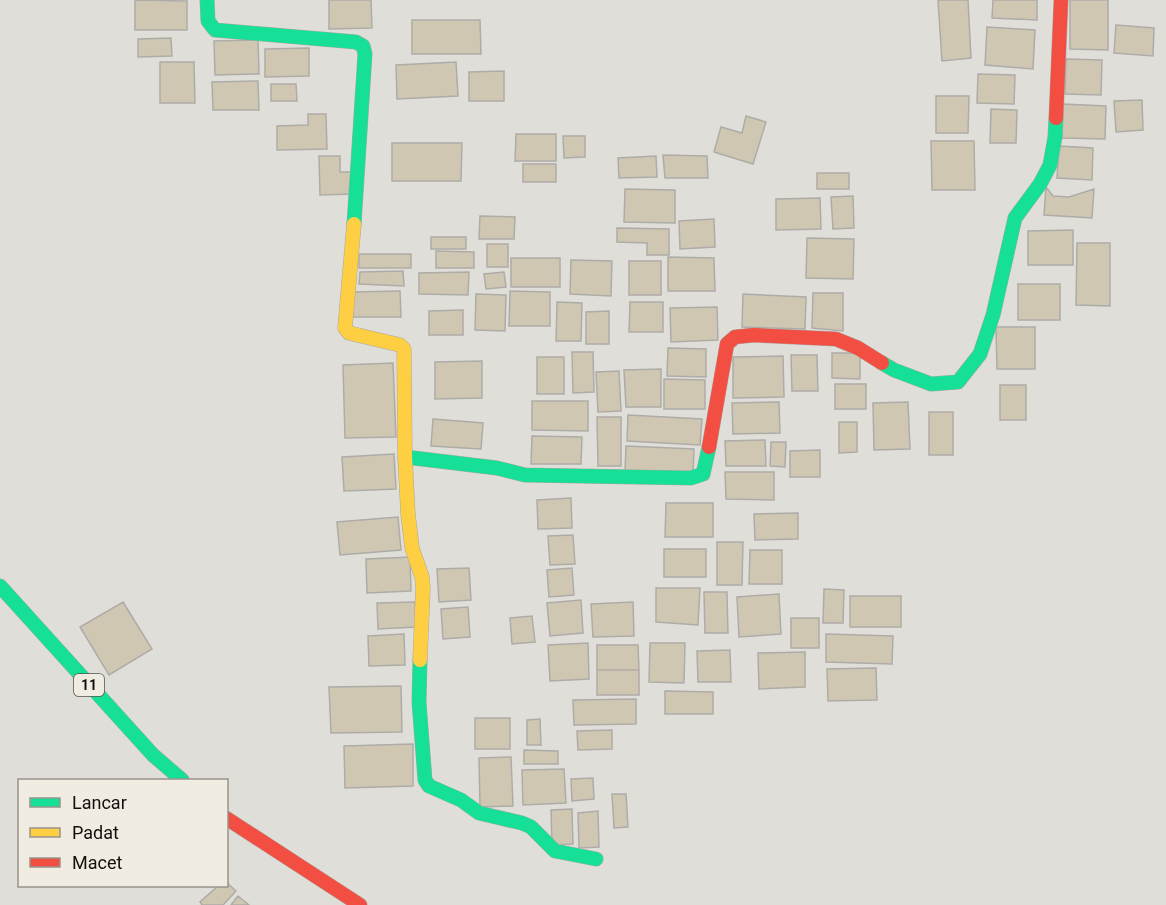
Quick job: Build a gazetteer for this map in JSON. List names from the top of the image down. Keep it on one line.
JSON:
{"streets":{"main road":["11"]},"legend":["Lancar","Padat","Macet"]}
